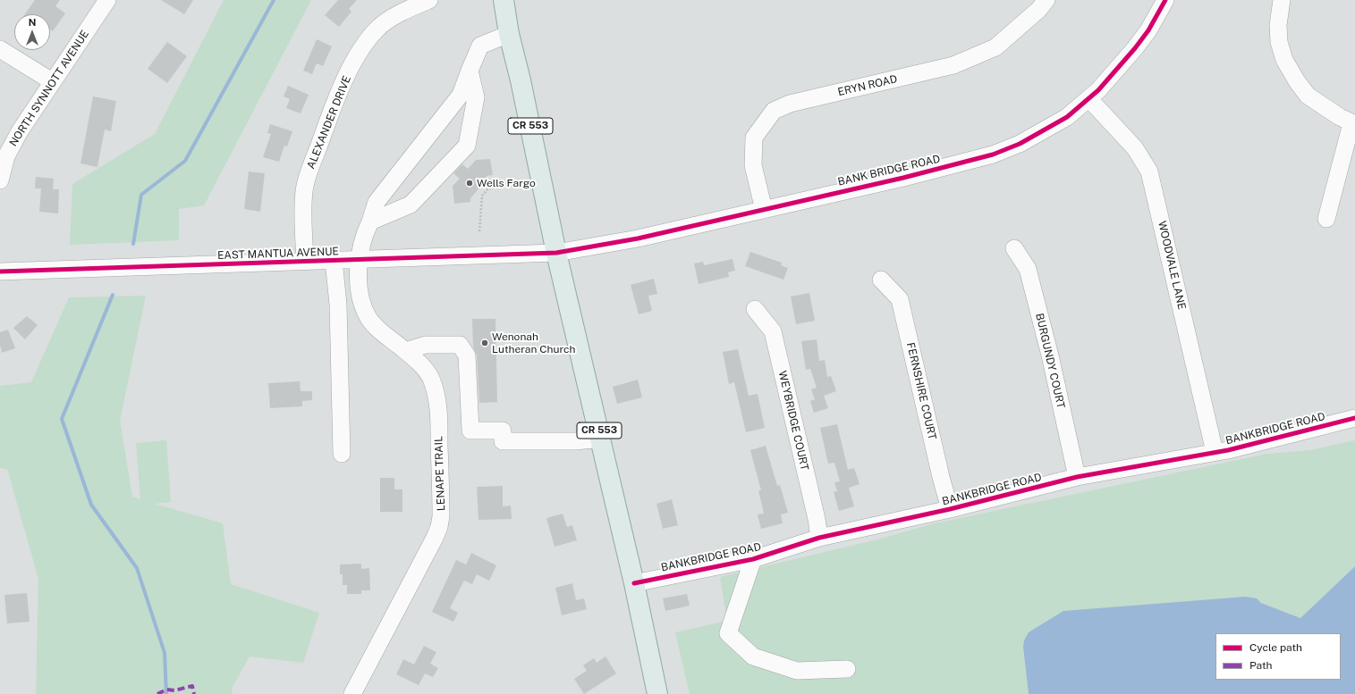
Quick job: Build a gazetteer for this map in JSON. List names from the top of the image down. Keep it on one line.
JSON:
{"streets":{"main road":["CR 553"],"street":["ERYN ROAD","NORTH SYNNOTT AVENUE","ALEXANDER DRIVE","BANK BRIDGE ROAD","EAST MANTUA AVENUE","WOODVALE LANE","BURGUNDY COURT","FERNSHIRE COURT","WEYBRIDGE COURT","BANKBRIDGE ROAD","LENAPE TRAIL"]},"crossings":[["ERYN ROAD","BANK BRIDGE ROAD"],["ALEXANDER DRIVE","EAST MANTUA AVENUE"],["CR 553","BANK BRIDGE ROAD"],["CR 553","EAST MANTUA AVENUE"],["CR 553","BANKBRIDGE ROAD"],["CR 553","LENAPE TRAIL"],["BANK BRIDGE ROAD","EAST MANTUA AVENUE"],["BANK BRIDGE ROAD","WOODVALE LANE"],["EAST MANTUA AVENUE","LENAPE TRAIL"],["WOODVALE LANE","BANKBRIDGE ROAD"],["BURGUNDY COURT","BANKBRIDGE ROAD"],["FERNSHIRE COURT","BANKBRIDGE ROAD"],["WEYBRIDGE COURT","BANKBRIDGE ROAD"]],"places":["Wells Fargo","Wenonah Lutheran Church"],"legend":["Cycle path","Path"],"north":"top"}
